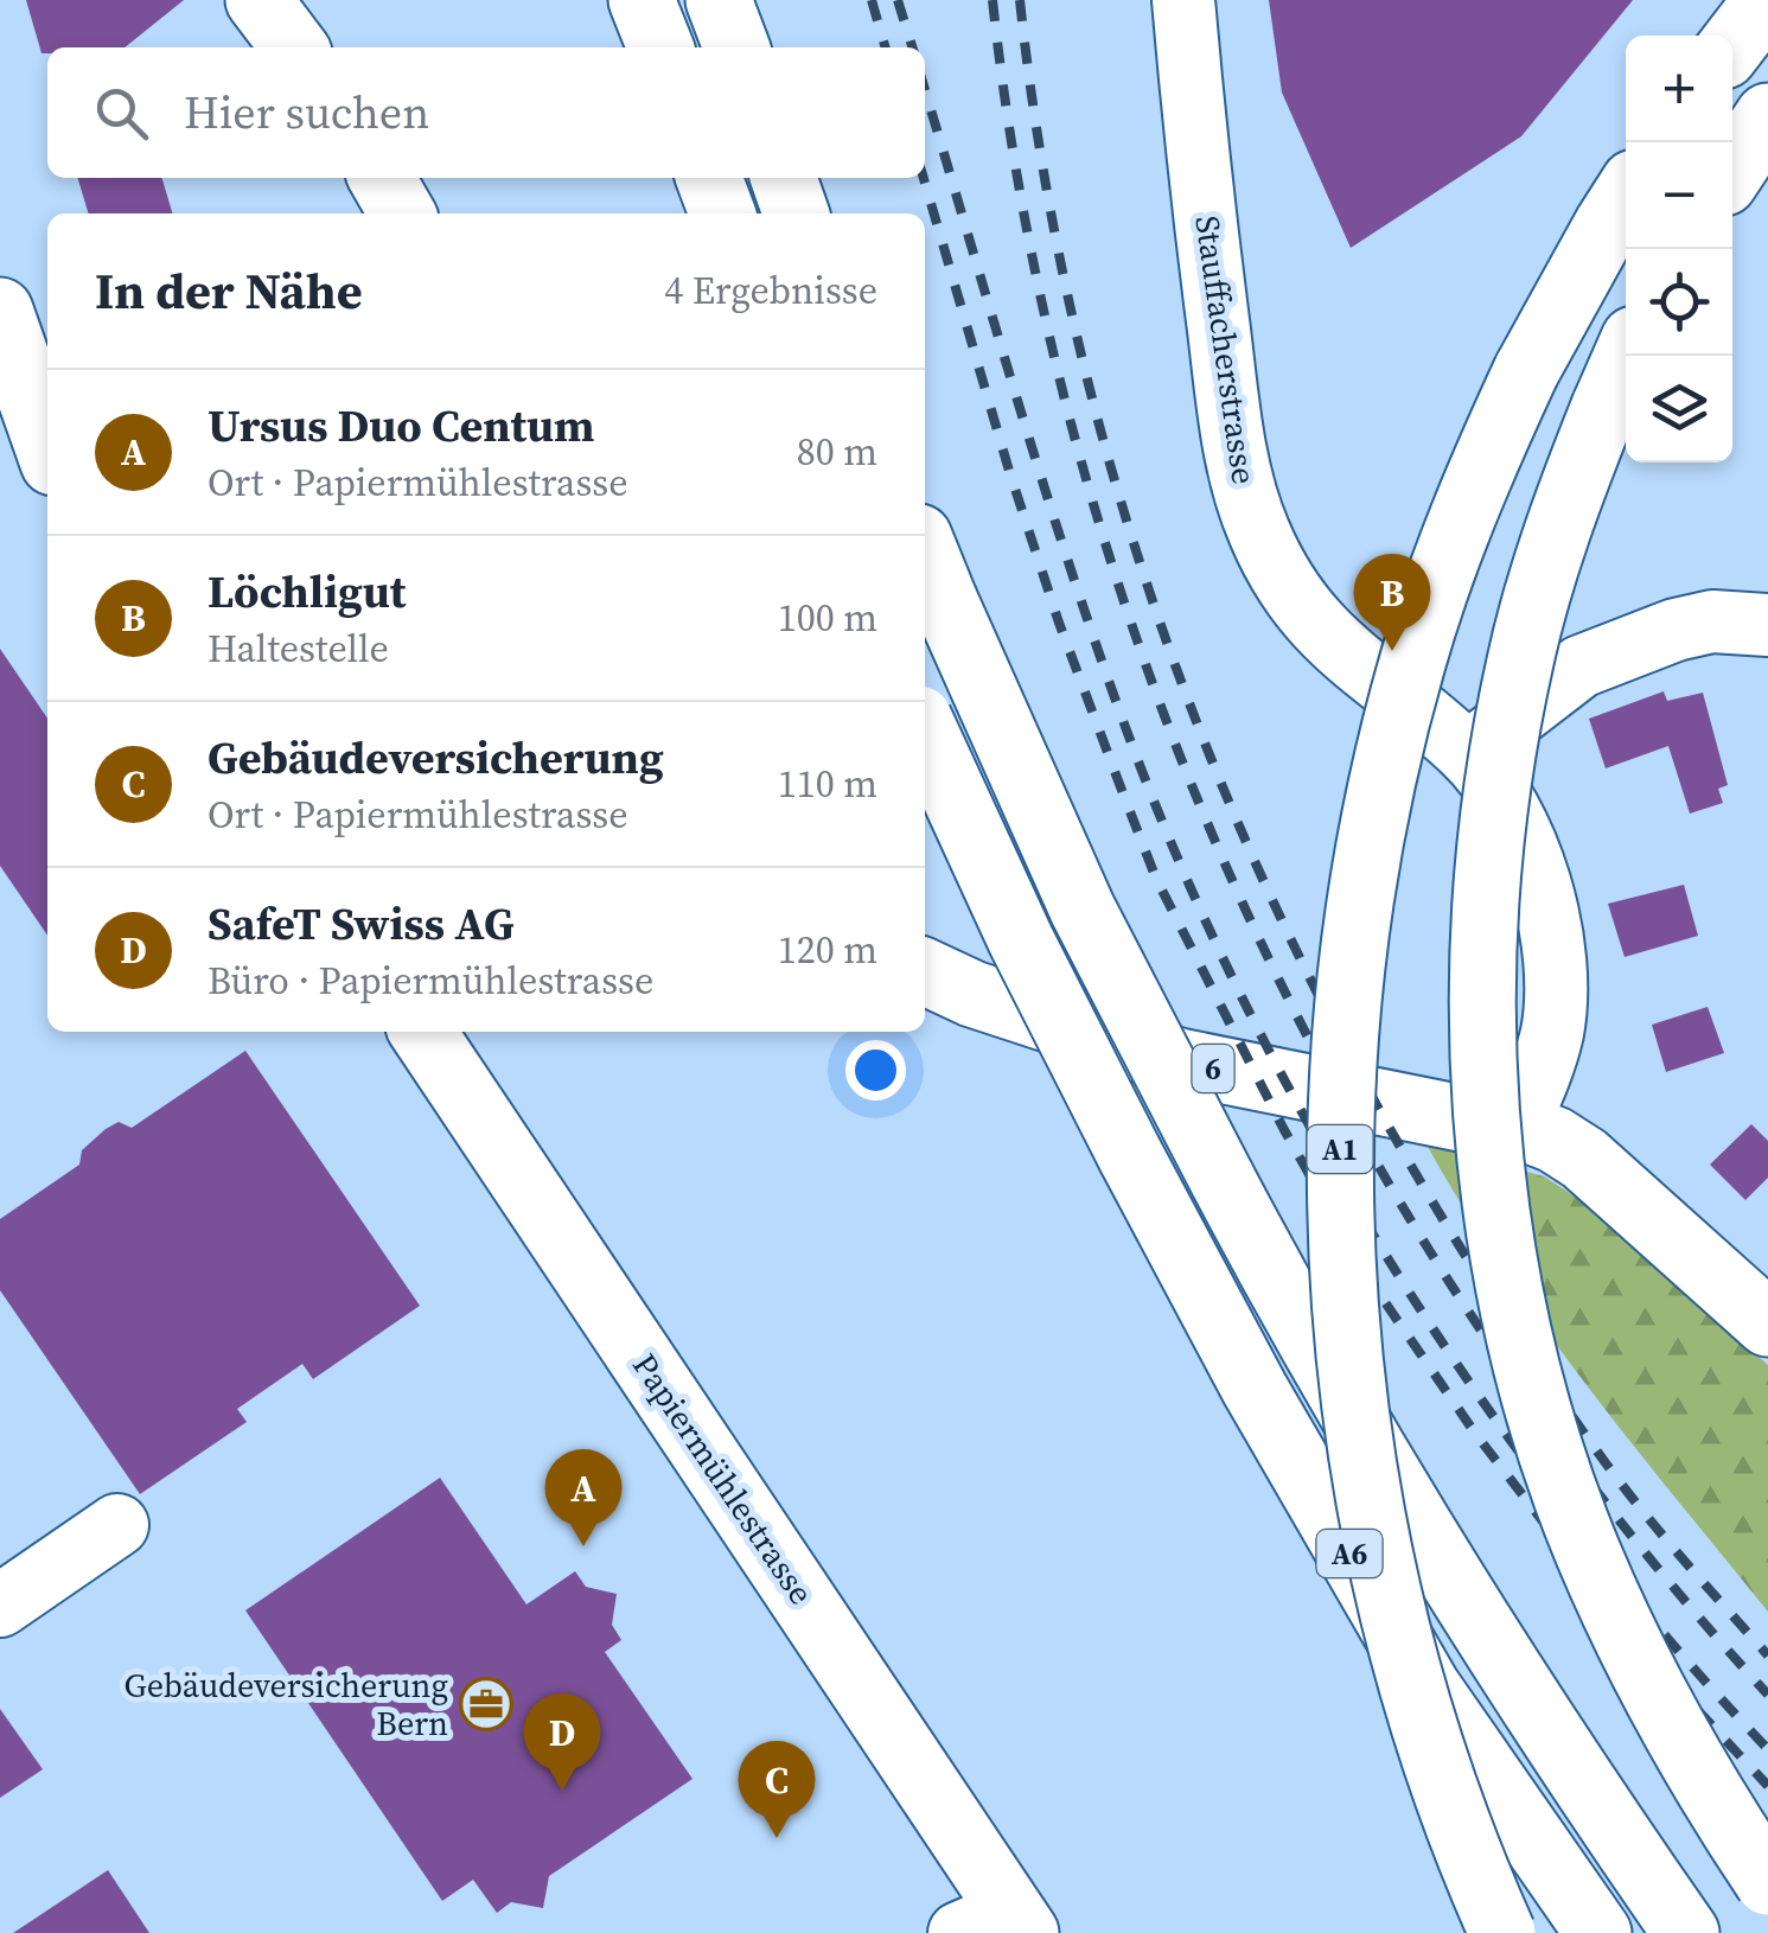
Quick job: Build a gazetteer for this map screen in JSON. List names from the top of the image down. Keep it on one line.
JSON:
{"streets":{"main road":["6","A1","Papiermühlestrasse","A6"],"street":["Stauffacherstrasse"]},"crossings":[["Stauffacherstrasse","6"]],"places":{"office":["Gebäudeversicherung Bern"]},"page":{"map_buttons":["+","−"],"search":"Hier suchen","heading":["In der Nähe","4 Ergebnisse"],"list":[{"mark":"A","name":"Ursus Duo Centum","note":"Ort · Papiermühlestrasse","value":"80 m"},{"mark":"B","name":"Löchligut","note":"Haltestelle","value":"100 m"},{"mark":"C","name":"Gebäudeversicherung","note":"Ort · Papiermühlestrasse","value":"110 m"},{"mark":"D","name":"SafeT Swiss AG","note":"Büro · Papiermühlestrasse","value":"120 m"}],"pins":["B","A","D","C"]}}
